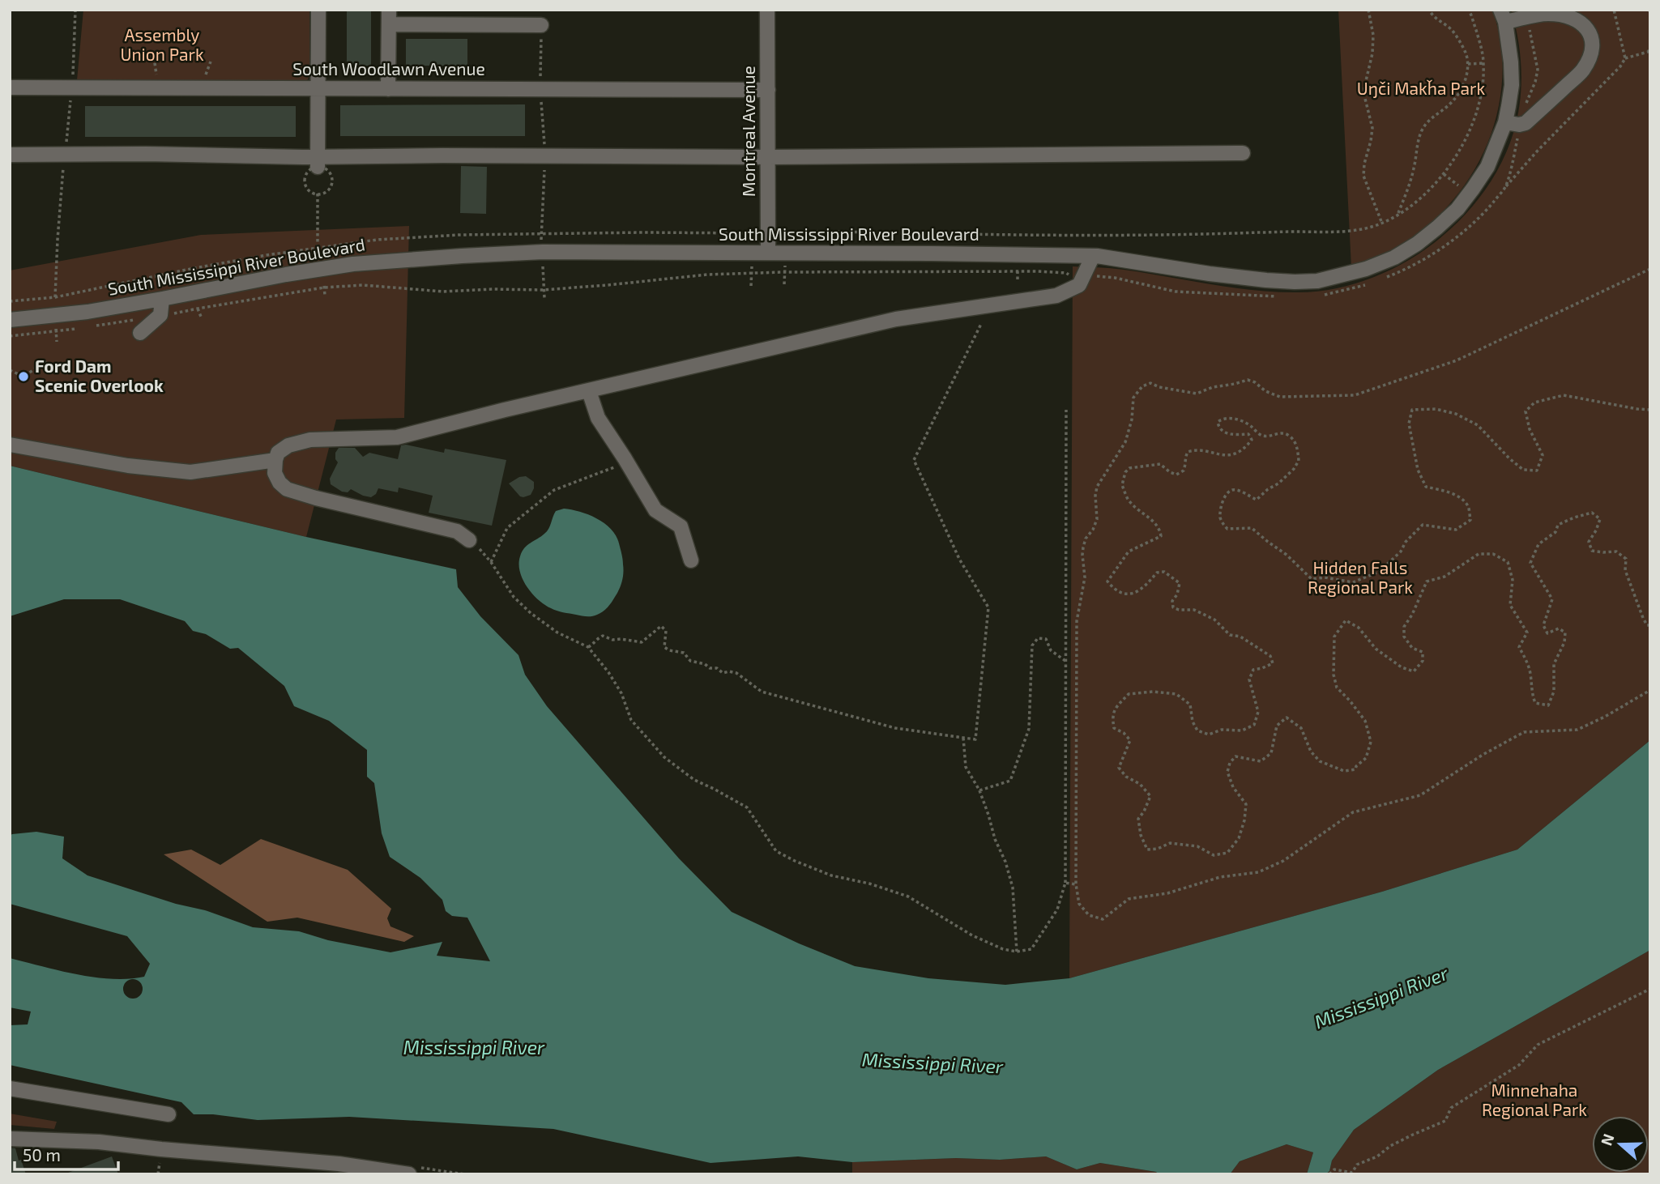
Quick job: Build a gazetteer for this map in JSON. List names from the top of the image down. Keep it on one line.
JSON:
{"streets":{"street":["South Woodlawn Avenue","Montreal Avenue","South Mississippi River Boulevard"]},"crossings":[["South Woodlawn Avenue","Montreal Avenue"],["Montreal Avenue","South Mississippi River Boulevard"]],"water":["Mississippi River"],"parks":["Assembly Union Park","Uŋči Makȟa Park","Hidden Falls Regional Park","Minnehaha Regional Park"],"places":["Ford Dam Scenic Overlook"],"scale_bar":"50 m","north":"left"}
